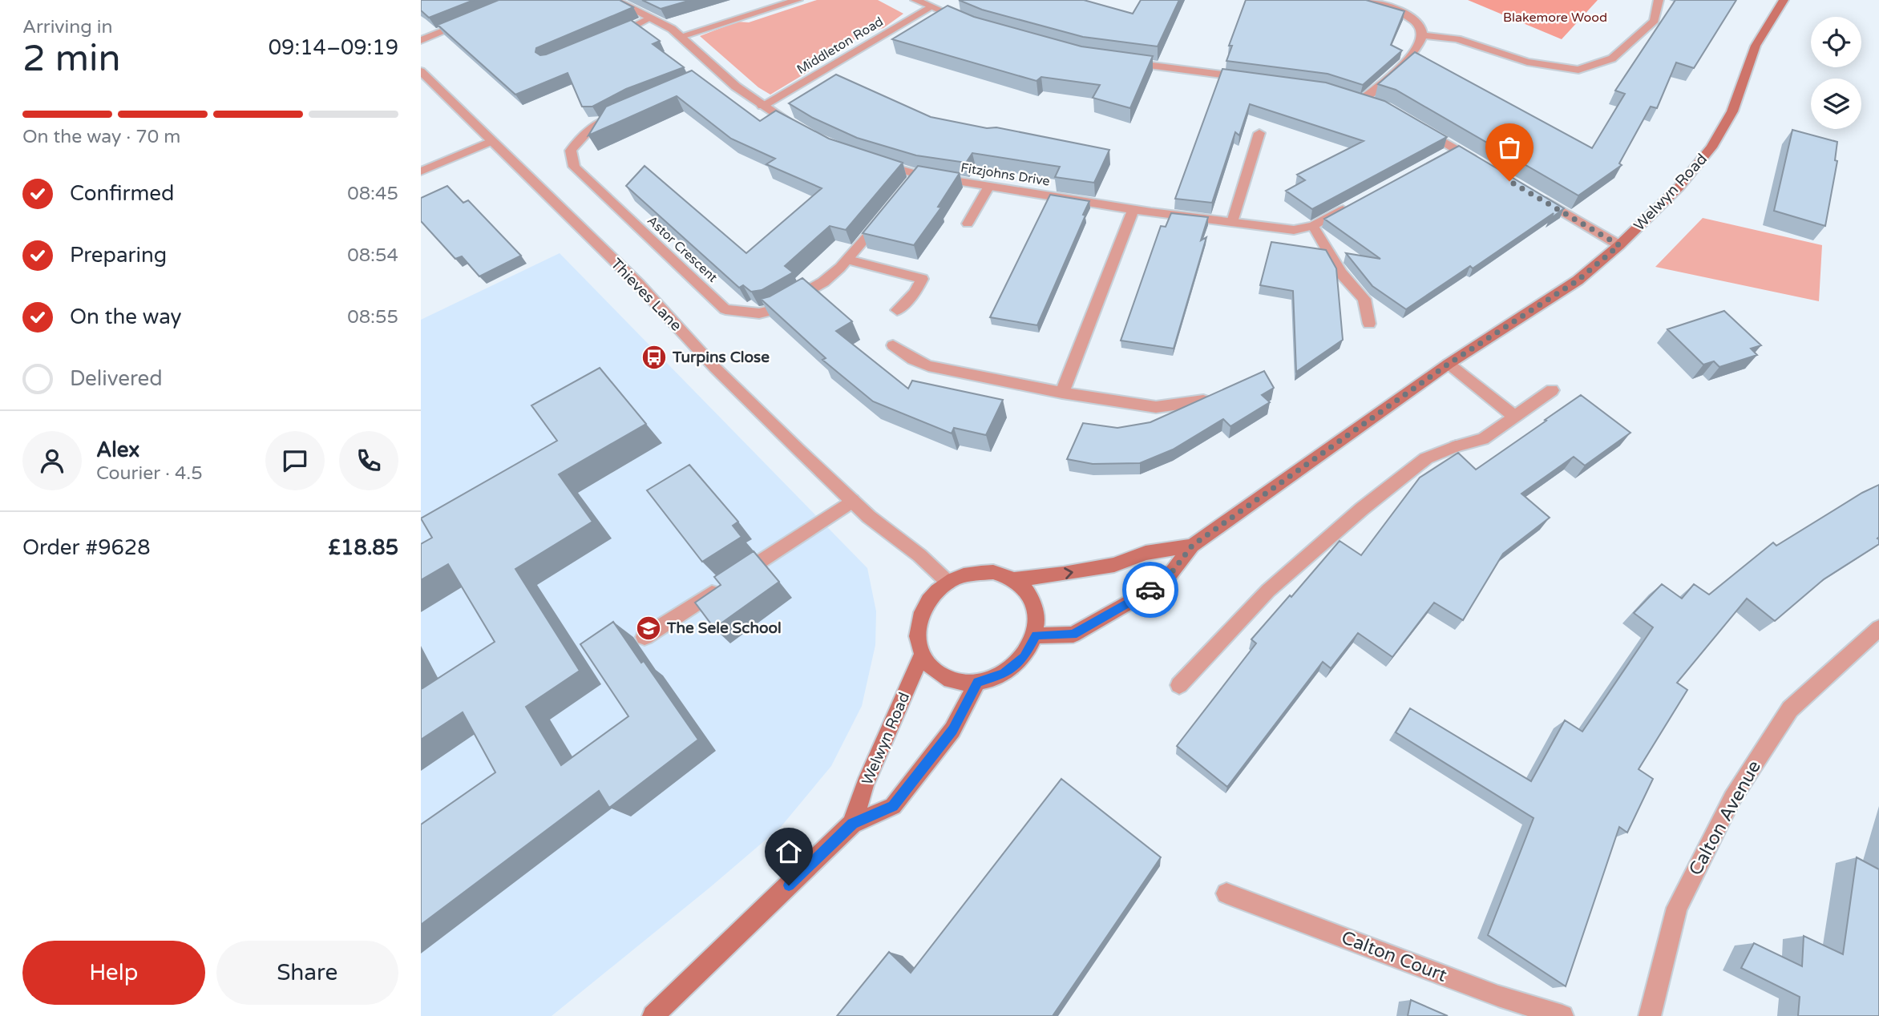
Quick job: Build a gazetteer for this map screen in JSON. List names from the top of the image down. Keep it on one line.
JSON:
{"streets":{"main road":["Welwyn Road"],"street":["Middleton Road","Fitzjohns Drive","Astor Crescent","Thieves Lane","Calton Avenue","Calton Court"]},"crossings":[["Welwyn Road","Thieves Lane"]],"parks":["Blakemore Wood"],"places":{"bus stop":["Turpins Close"],"school or university":["The Sele School"]},"page":{"heading":["2 min","Arriving in","09:14–09:19"],"panel":["Alex","Courier · 4.5","Order #9628","£18.85"],"bar":"On the way · 70 m","list":[["Confirmed","08:45"],["Preparing","08:54"],["On the way","08:55"],"Delivered"],"buttons":["Help","Share"]}}
